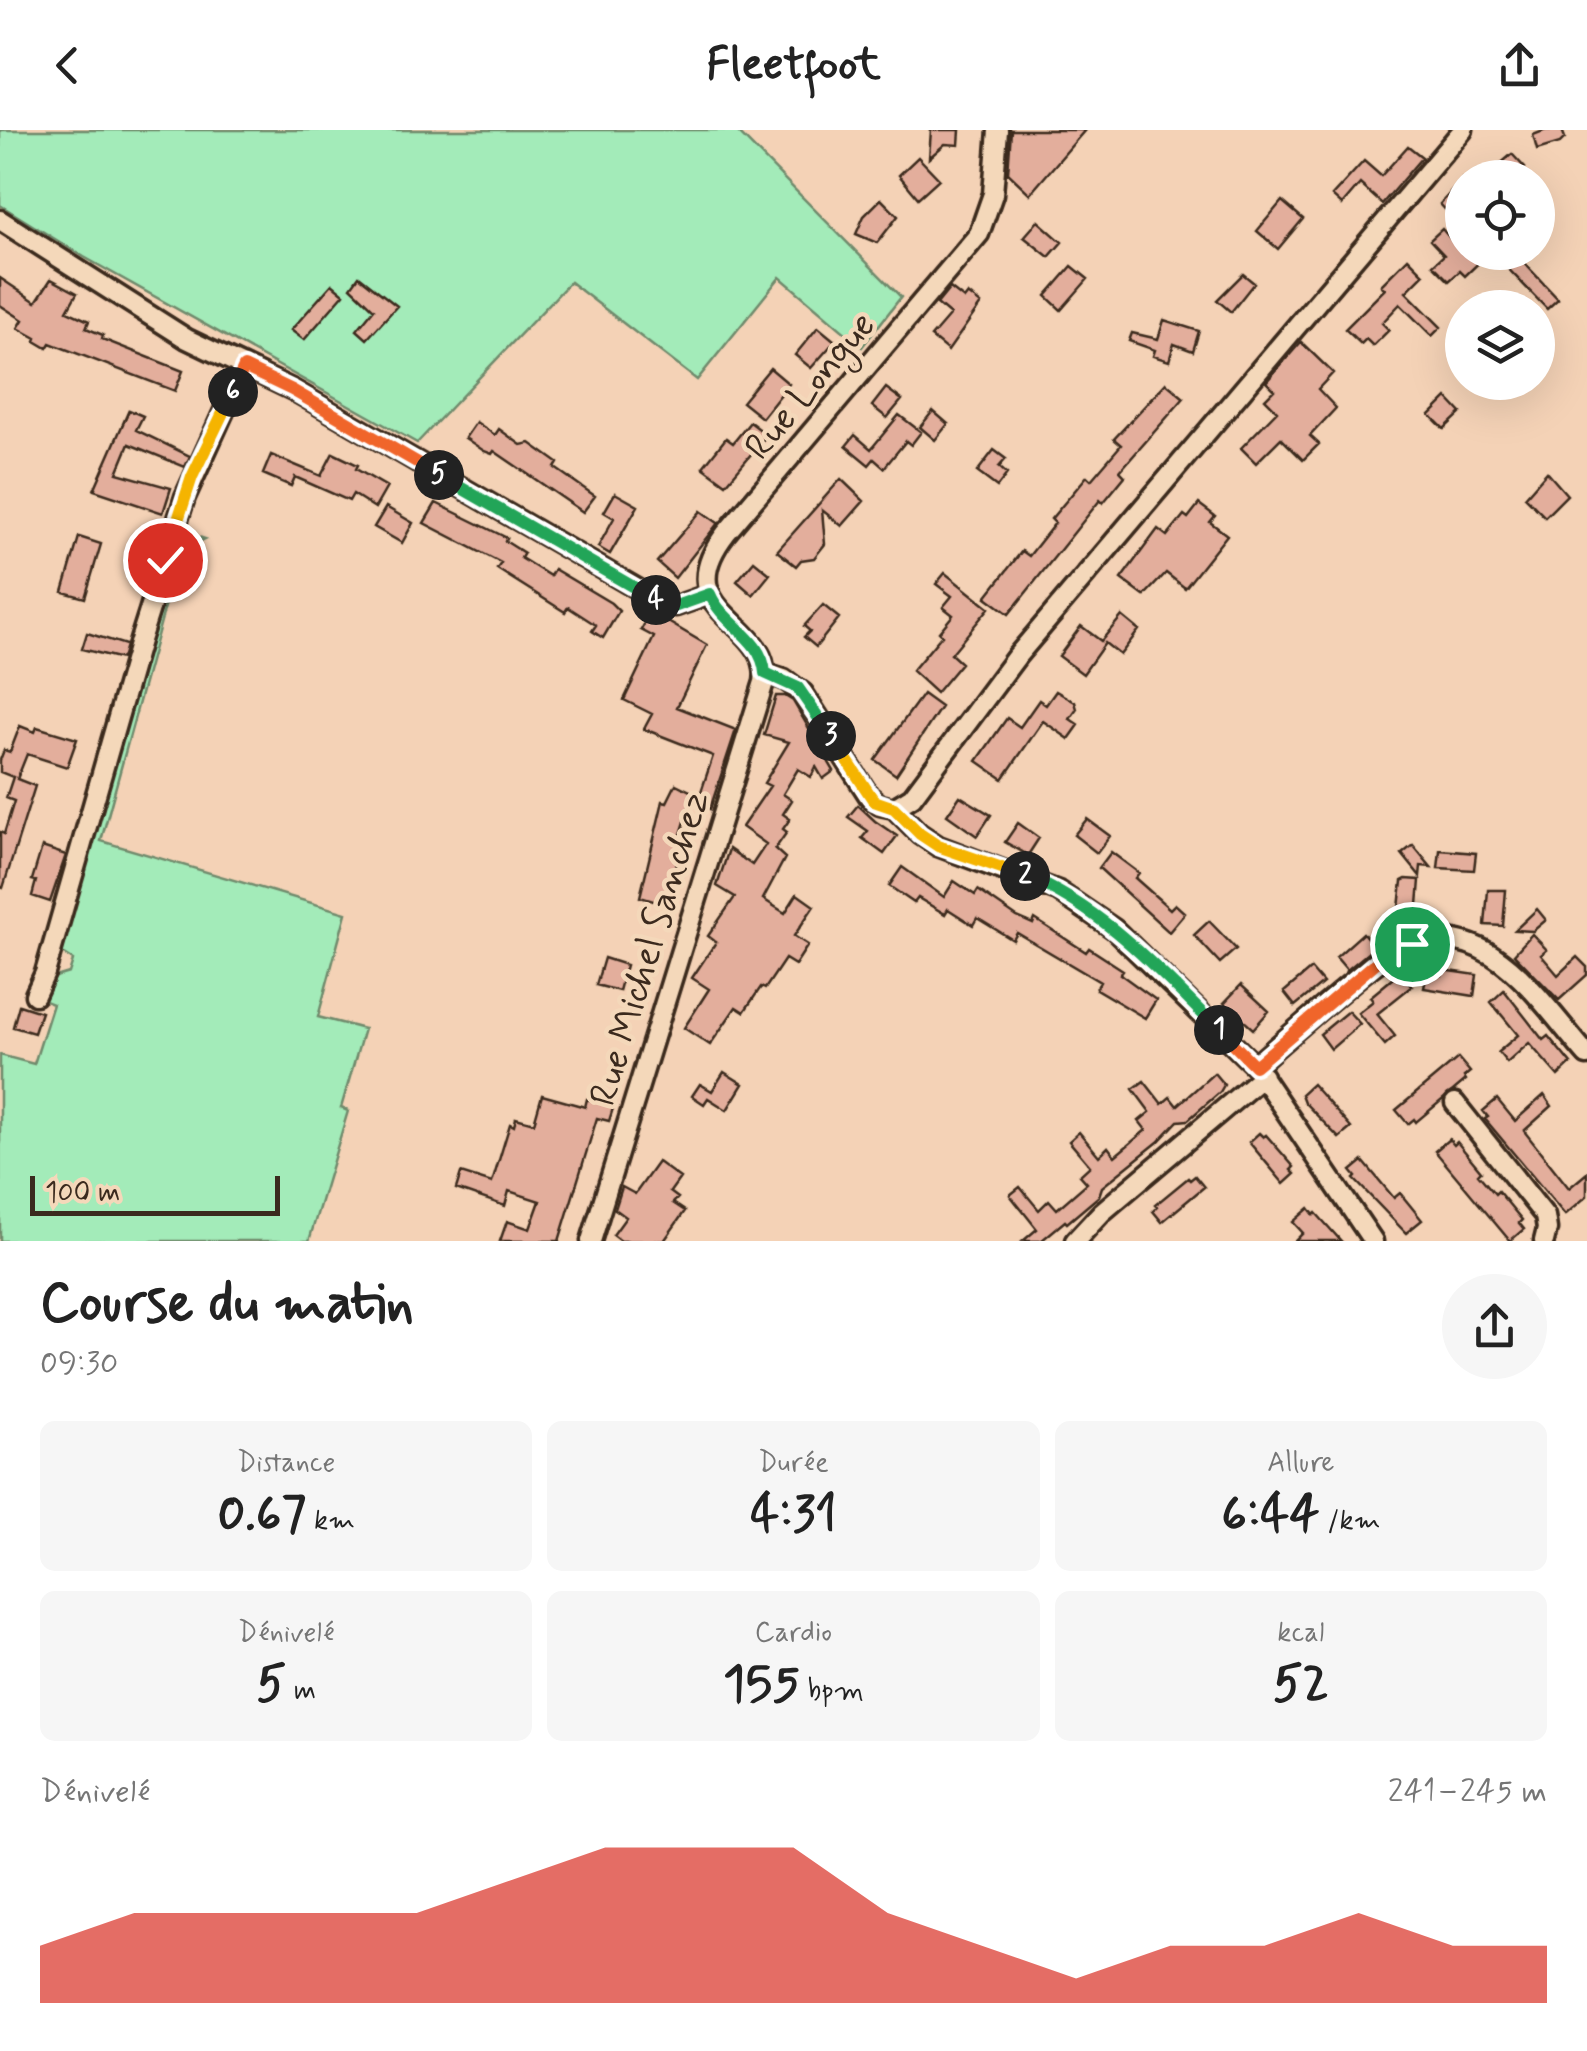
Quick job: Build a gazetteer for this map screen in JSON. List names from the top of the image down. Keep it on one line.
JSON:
{"streets":{"street":["Rue Longue","Rue Michel Sanchez"]},"scale_bar":"100 m","page":{"header":"Fleetfoot","pins":["6","5","4","3","2","1"],"scale":"100 m","heading":["Course du matin","09:30"],"stats":[["Distance","0.67 km"],["Durée","4:31"],["Allure","6:44 /km"],["Dénivelé","5 m"],["Cardio","155 bpm"],["kcal","52"]],"chart":["Dénivelé","241–245 m"]}}
